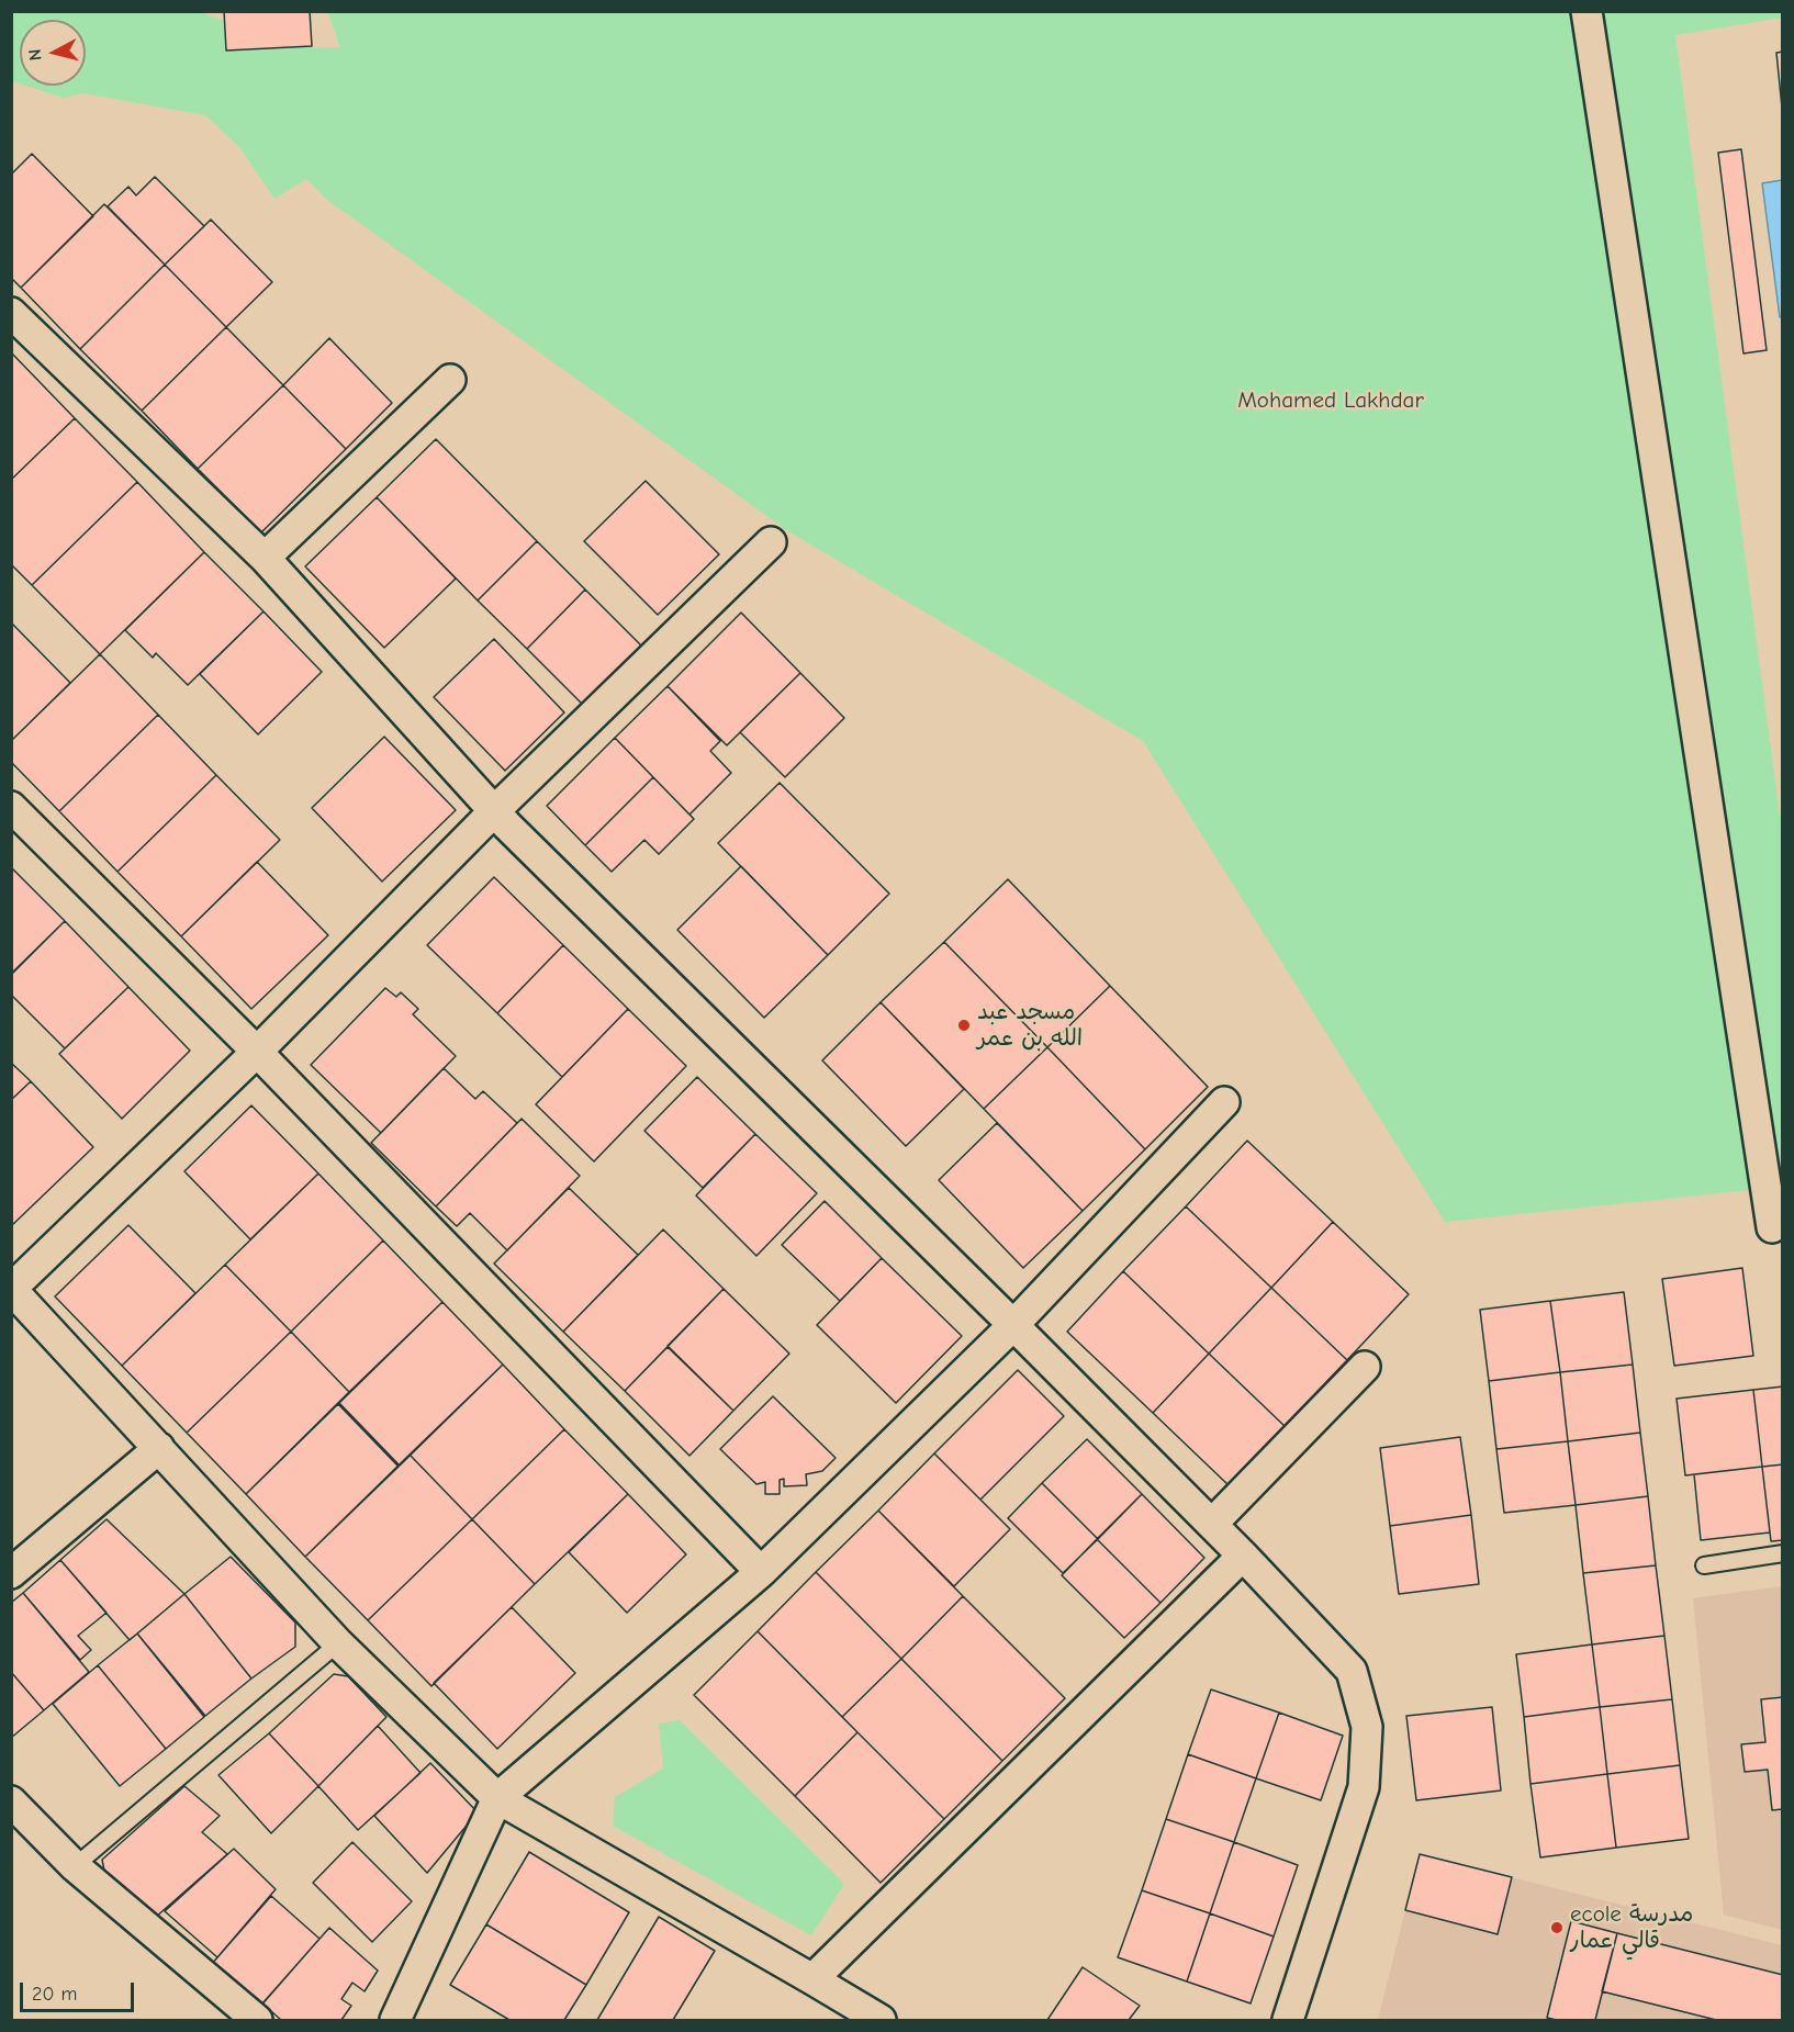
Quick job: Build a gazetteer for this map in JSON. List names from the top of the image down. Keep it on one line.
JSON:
{"parks":["Mohamed Lakhdar"],"places":["مسجد عبد الله بن عمر","ecole مدرسة قالي عمار"],"scale_bar":"20 m","north":"left"}
